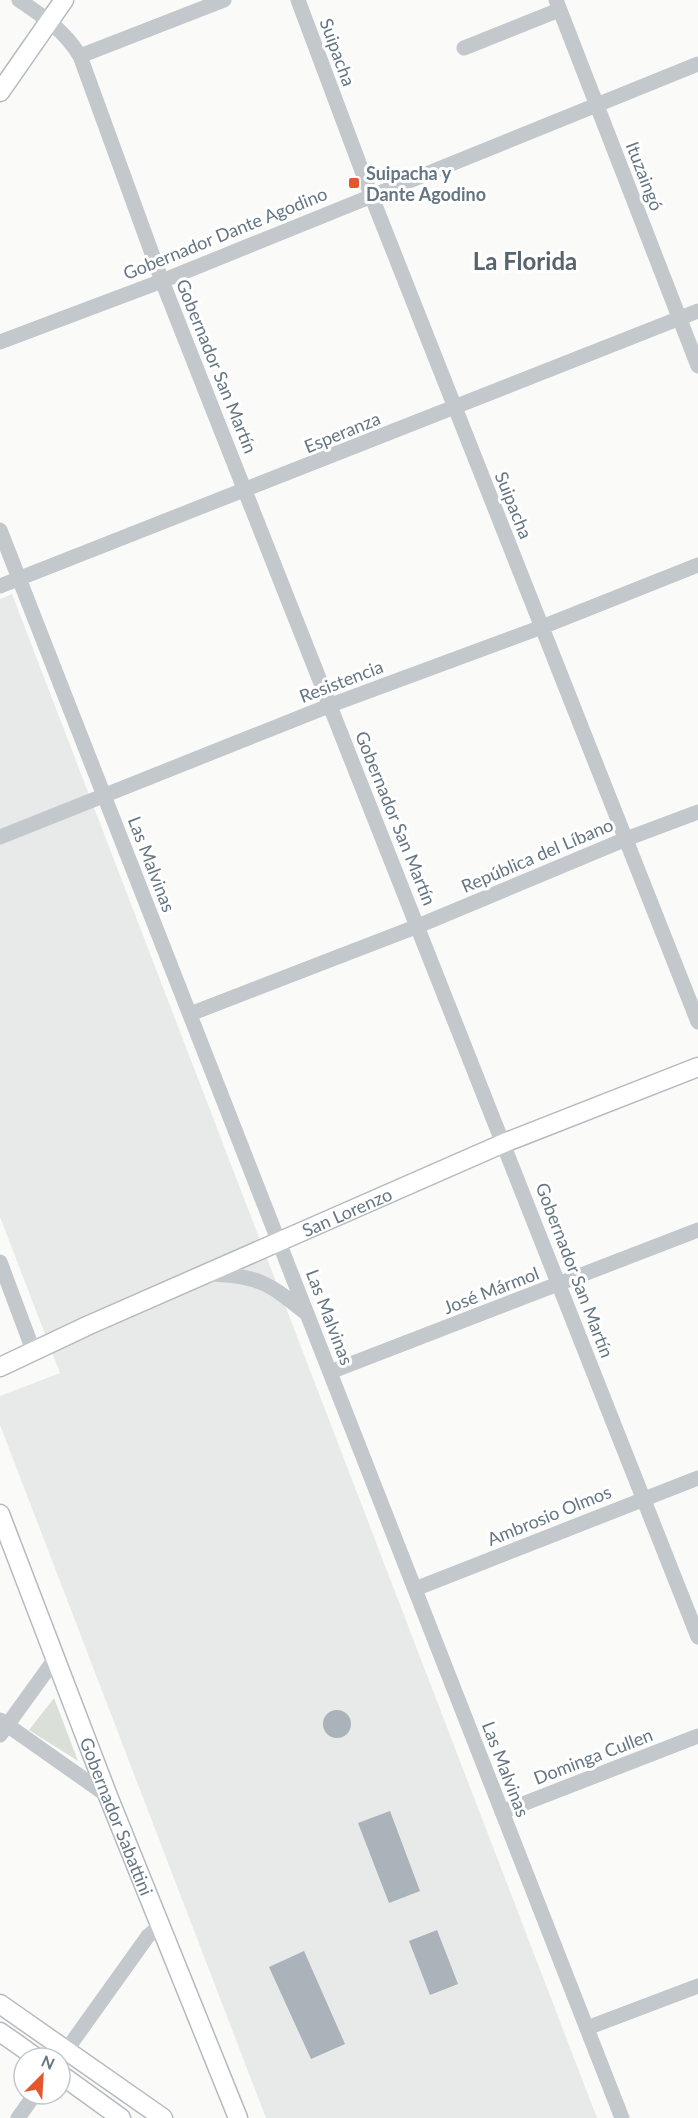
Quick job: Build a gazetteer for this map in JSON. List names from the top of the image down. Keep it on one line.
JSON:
{"streets":{"main road":["San Lorenzo","Gobernador Sabattini"],"street":["Suipacha","Ituzaingó","Gobernador Dante Agodino","Gobernador San Martín","Esperanza","Resistencia","República del Líbano","Las Malvinas","José Mármol","Ambrosio Olmos","Dominga Cullen"]},"crossings":[["Suipacha","Gobernador Dante Agodino"],["Suipacha","Esperanza"],["Suipacha","Resistencia"],["Suipacha","República del Líbano"],["Ituzaingó","Gobernador Dante Agodino"],["Ituzaingó","Esperanza"],["Gobernador Dante Agodino","Gobernador San Martín"],["Gobernador San Martín","Esperanza"],["Gobernador San Martín","Resistencia"],["Gobernador San Martín","República del Líbano"],["Gobernador San Martín","San Lorenzo"],["Gobernador San Martín","José Mármol"],["Gobernador San Martín","Ambrosio Olmos"],["Esperanza","Las Malvinas"],["Resistencia","Las Malvinas"],["República del Líbano","Las Malvinas"],["Las Malvinas","San Lorenzo"],["Las Malvinas","José Mármol"],["Las Malvinas","Ambrosio Olmos"],["Las Malvinas","Dominga Cullen"]],"districts":["La Florida"],"places":{"transit":["Suipacha y Dante Agodino"]},"north":"top right"}
